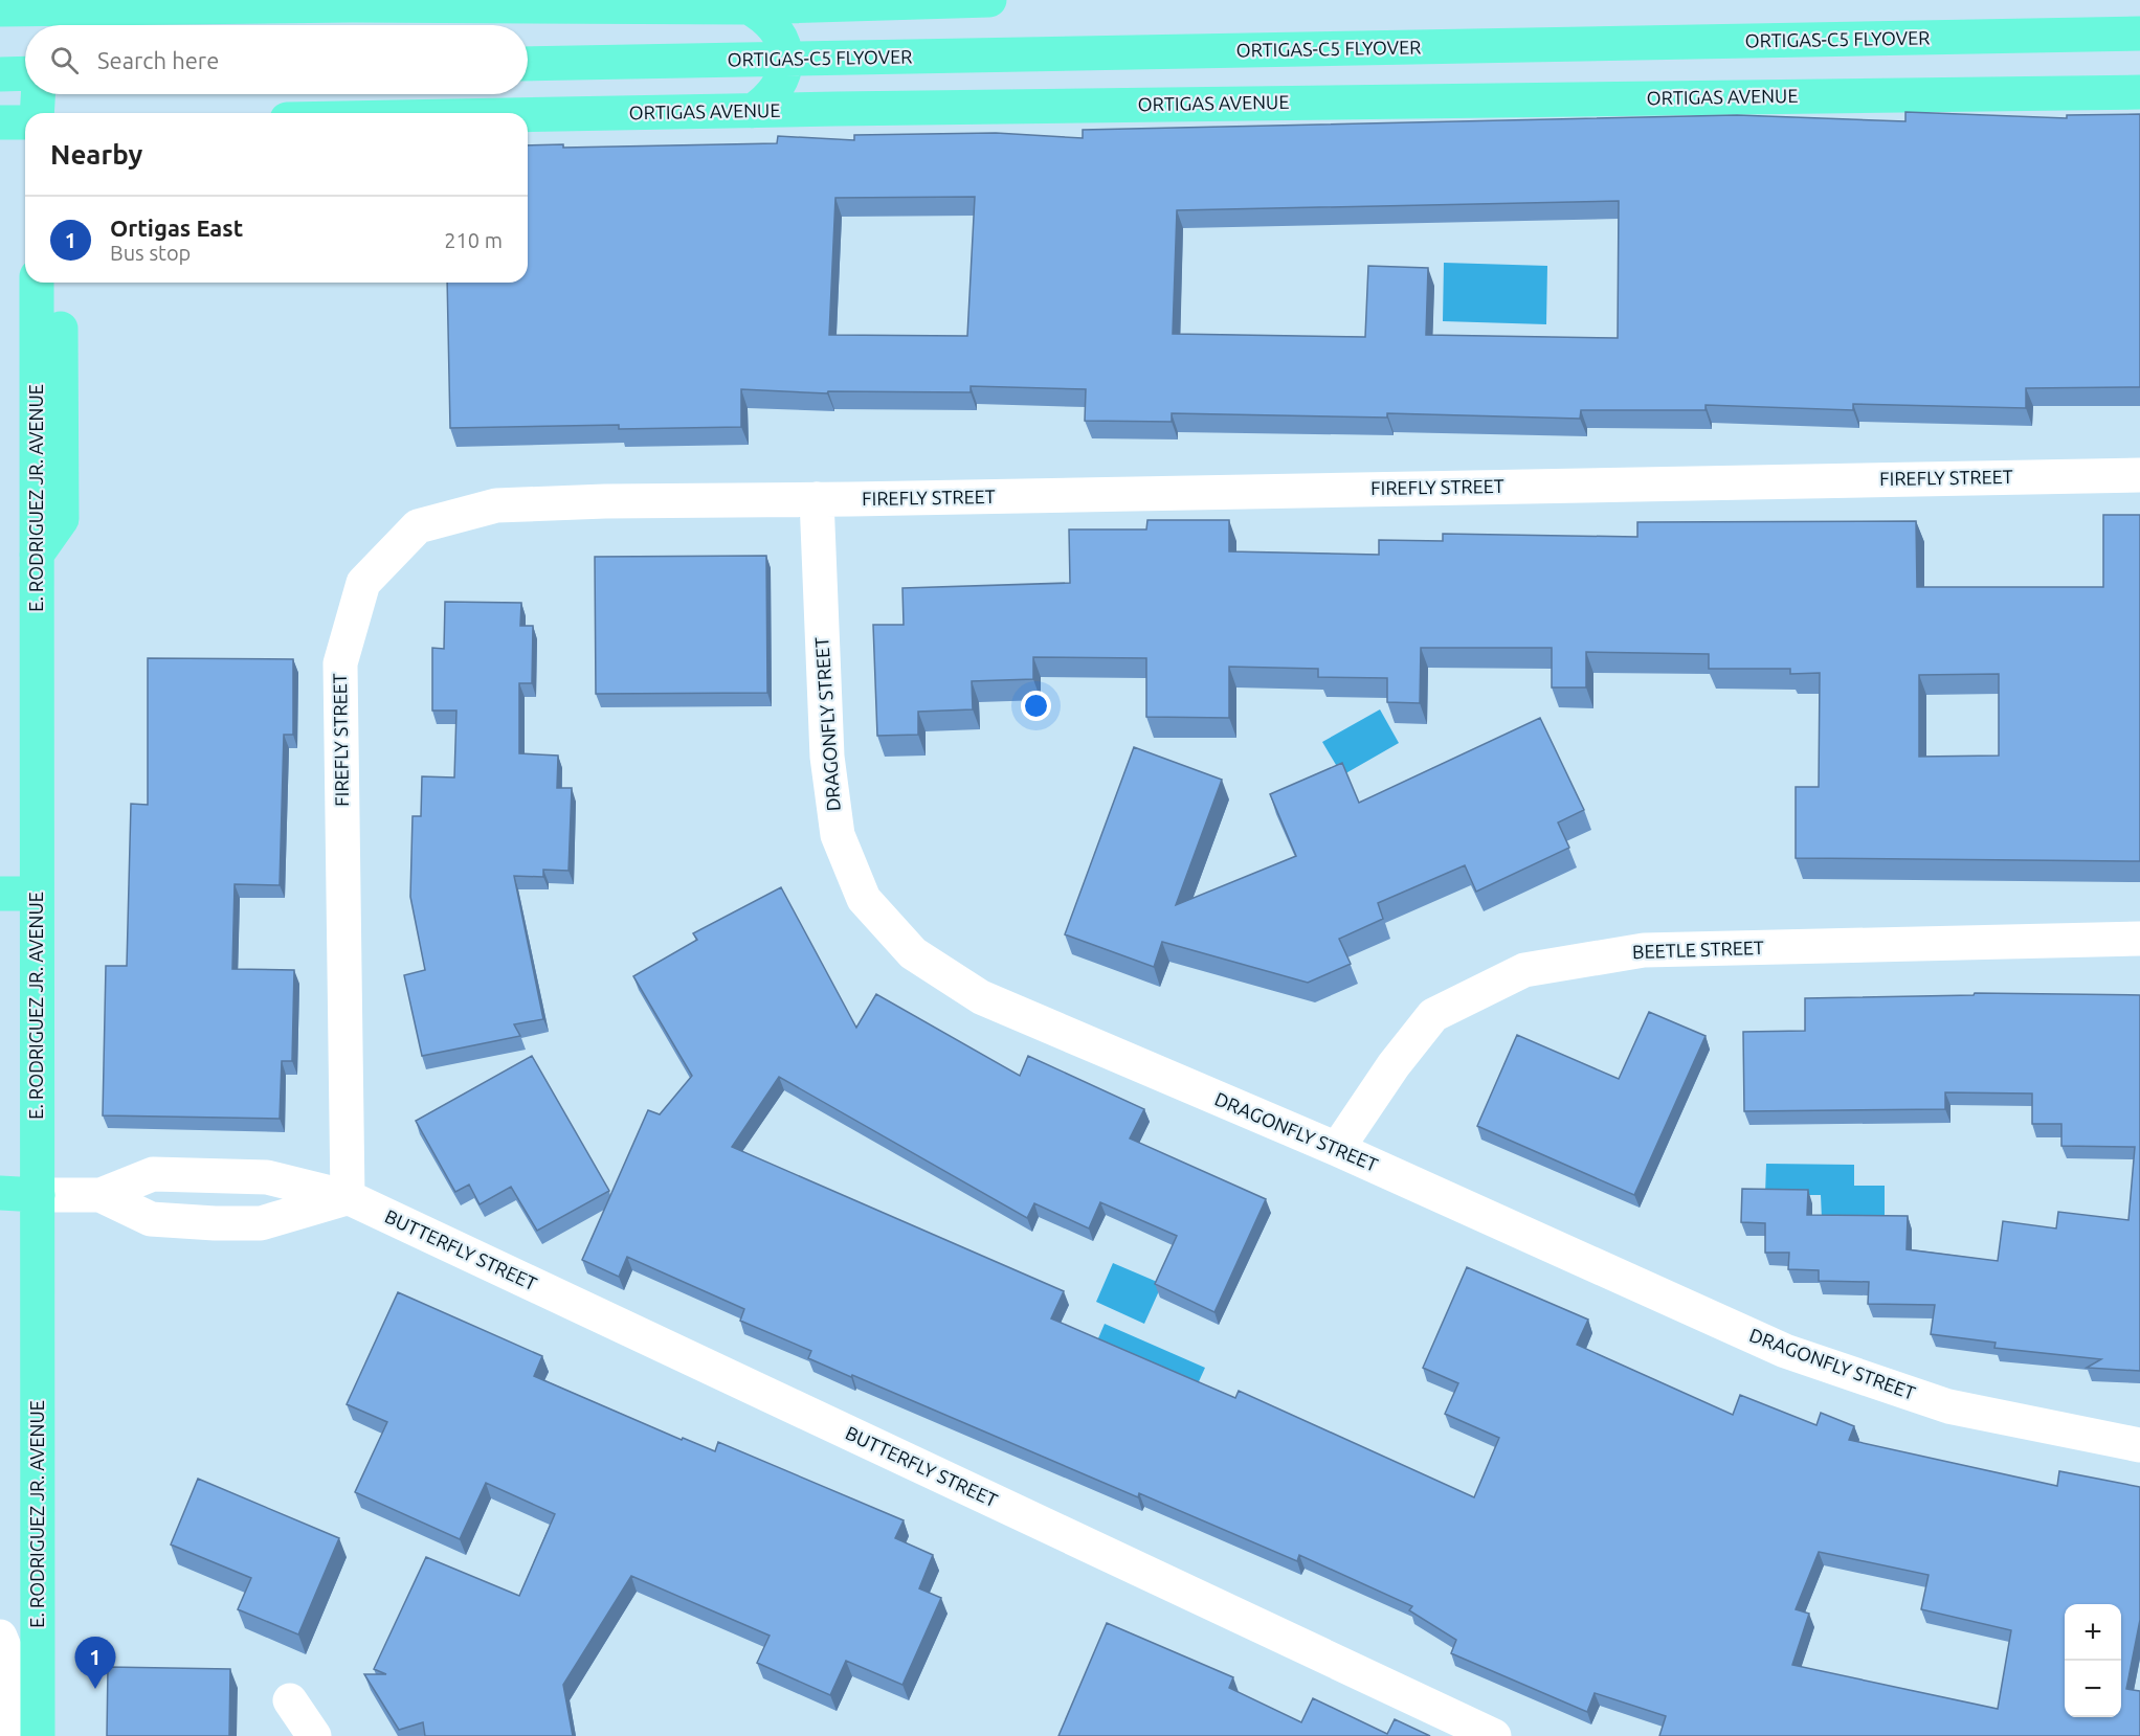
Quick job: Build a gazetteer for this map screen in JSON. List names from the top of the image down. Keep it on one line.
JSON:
{"streets":{"main road":["ORTIGAS-C5 FLYOVER","ORTIGAS AVENUE","E. RODRIGUEZ JR. AVENUE"],"street":["FIREFLY STREET","DRAGONFLY STREET","BEETLE STREET","BUTTERFLY STREET"]},"crossings":[["FIREFLY STREET","DRAGONFLY STREET"],["FIREFLY STREET","BUTTERFLY STREET"],["E. RODRIGUEZ JR. AVENUE","BUTTERFLY STREET"],["DRAGONFLY STREET","BEETLE STREET"]],"page":{"search":"Search here","heading":"Nearby","list":[{"mark":"1","name":"Ortigas East","note":"Bus stop","value":"210 m"}],"map_buttons":["+","−"],"pins":"1"}}
